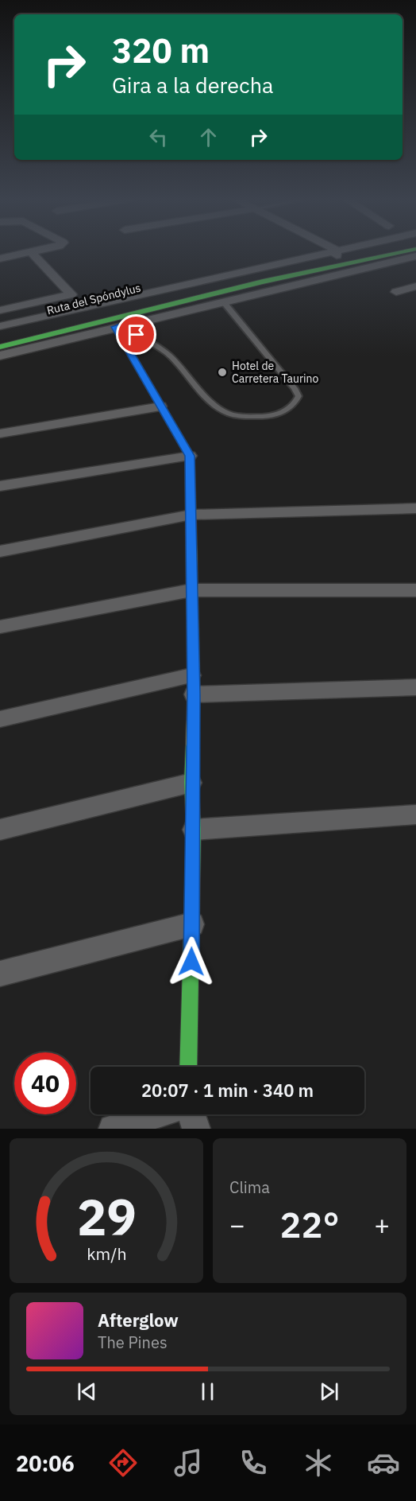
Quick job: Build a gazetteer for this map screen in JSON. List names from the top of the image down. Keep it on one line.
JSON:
{"streets":{"main road":["Ruta del Spóndylus"]},"places":["Hotel de Carretera Taurino"],"page":{"turn":["320 m","Gira a la derecha"],"limit":"40","trip":"20:07 · 1 min · 340 m","tile":"Clima","heat":["−","22°","+"],"song":["Afterglow","The Pines"],"tabs":"20:06","gauge":["29","km/h"]}}
